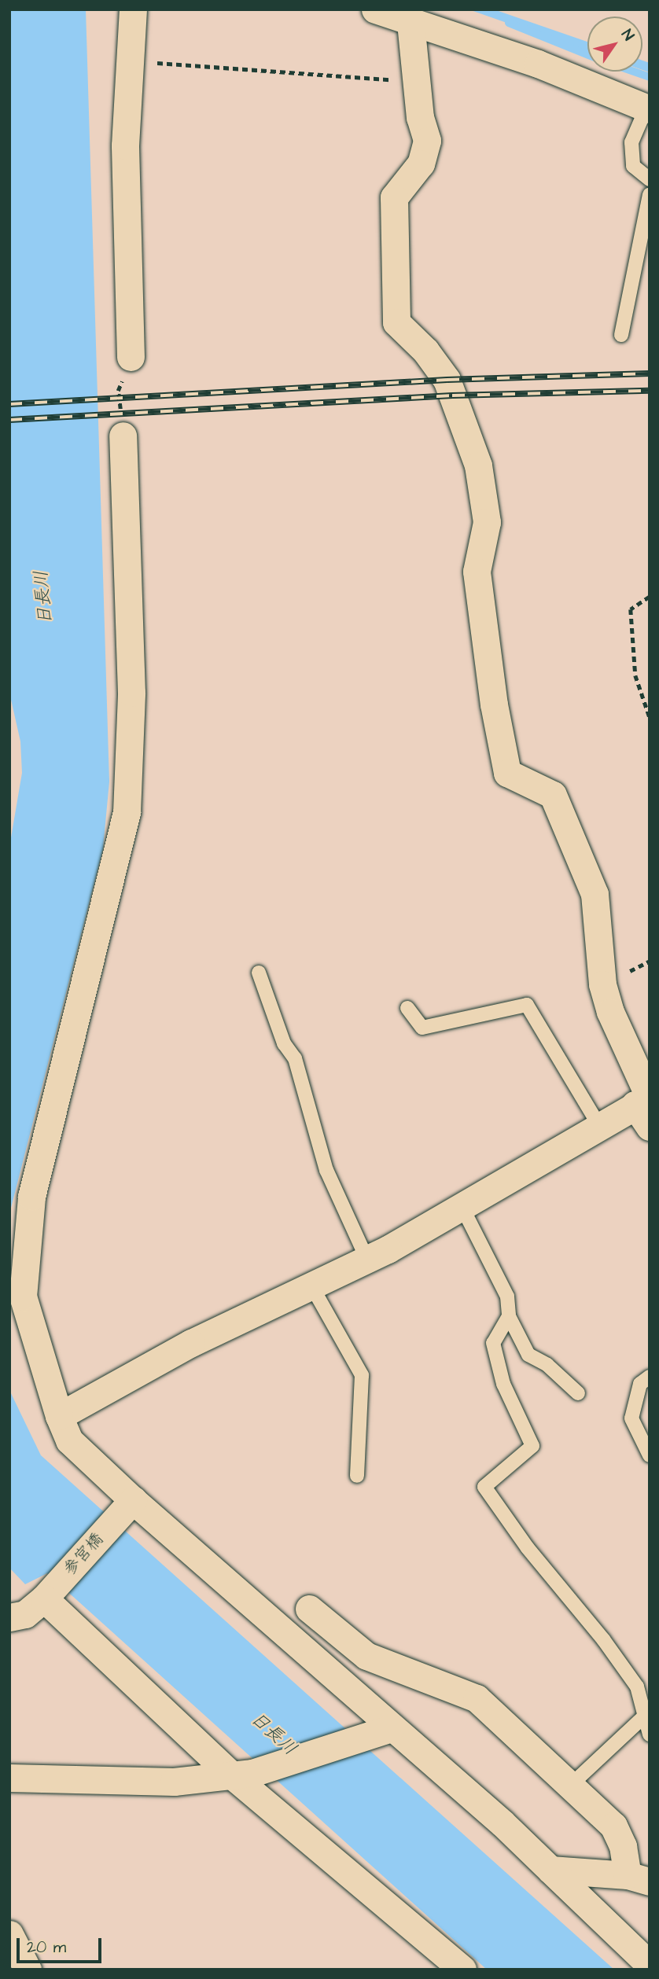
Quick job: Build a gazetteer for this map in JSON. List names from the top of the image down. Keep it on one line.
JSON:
{"streets":{"street":["参宮橋"]},"water":["日長川"],"scale_bar":"20 m","north":"top right"}
